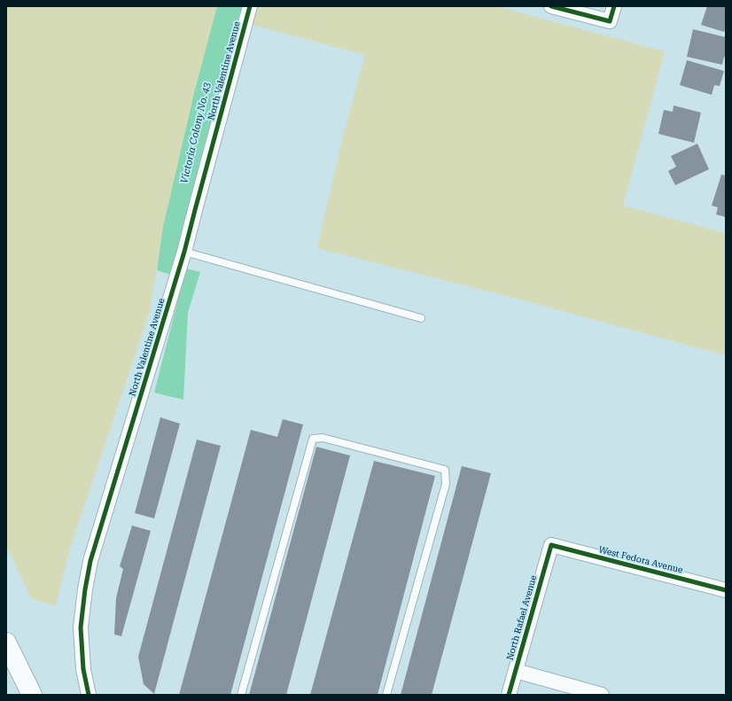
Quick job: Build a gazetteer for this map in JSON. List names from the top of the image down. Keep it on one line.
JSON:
{"streets":{"street":["North Valentine Avenue","West Fedora Avenue","North Rafael Avenue"]},"crossings":[["West Fedora Avenue","North Rafael Avenue"]],"water":["Victoria Colony No. 43"]}
